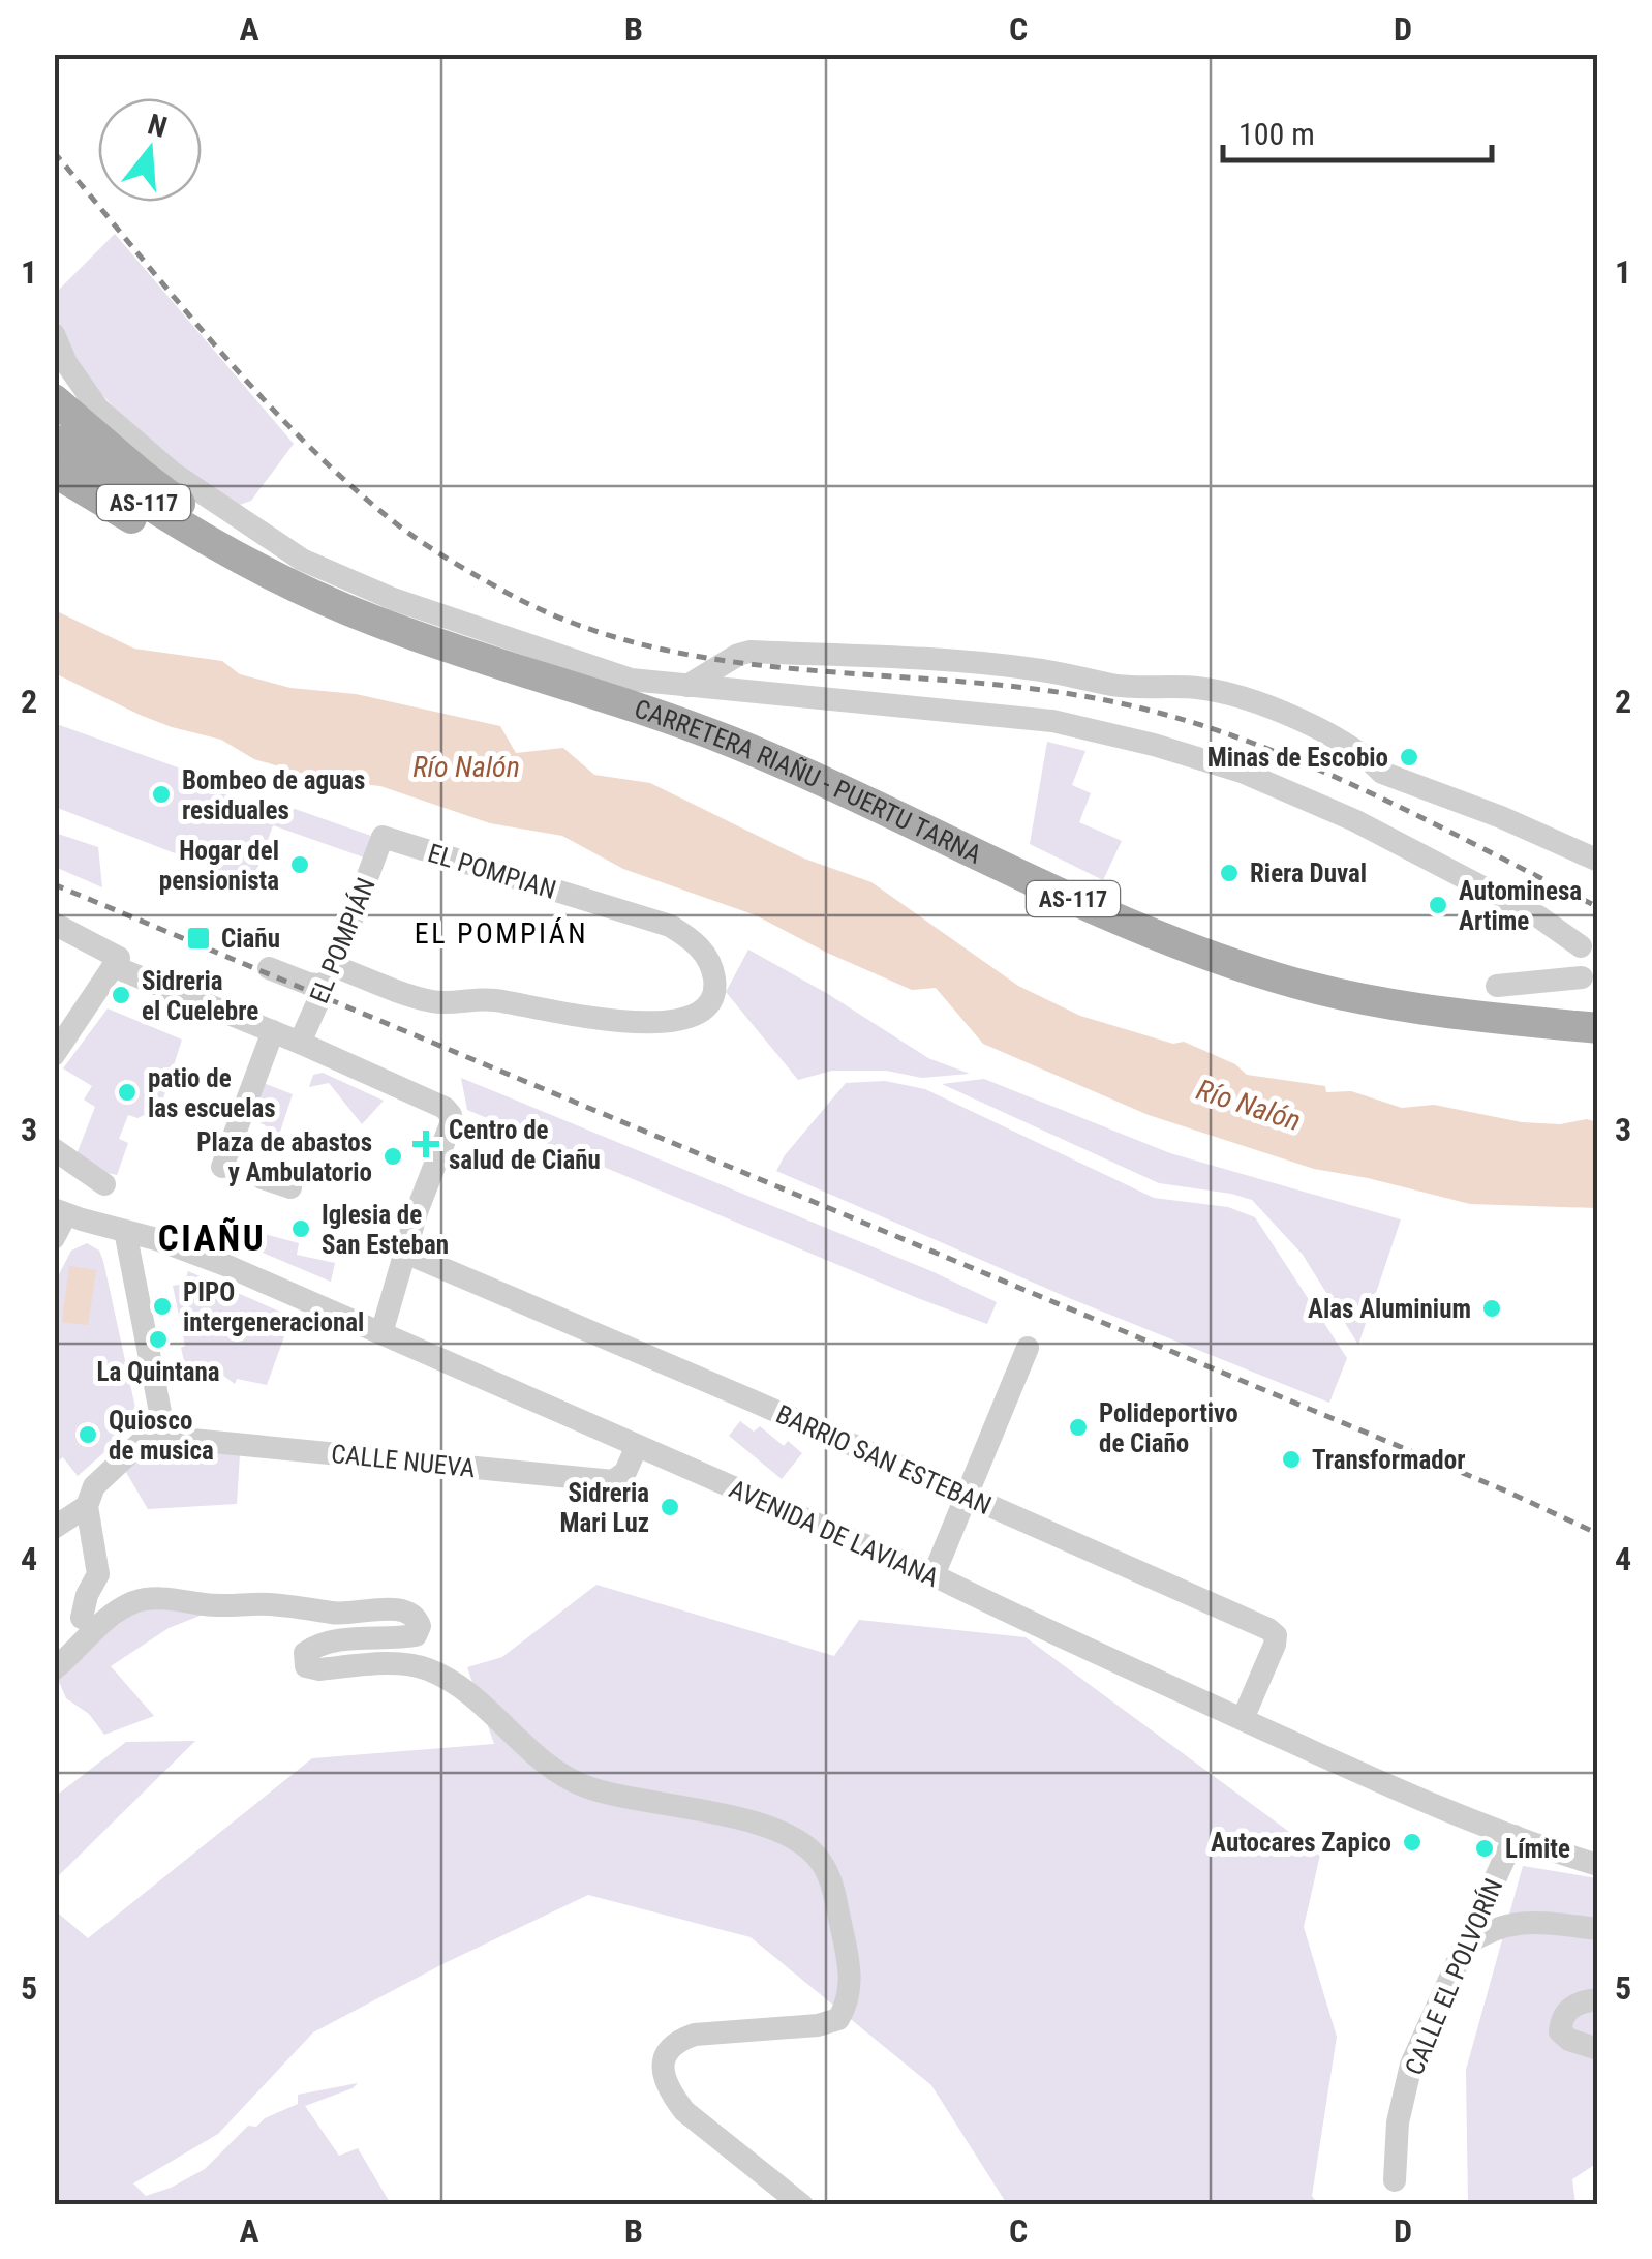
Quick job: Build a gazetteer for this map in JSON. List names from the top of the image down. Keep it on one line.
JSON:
{"streets":{"main road":["AS-117","CARRETERA RIAÑU - PUERTU TARNA"],"street":["EL POMPIAN","EL POMPIÁN","BARRIO SAN ESTEBAN","CALLE NUEVA","AVENIDA DE LAVIANA","CALLE EL POLVORÍN"]},"crossings":[["EL POMPIAN","EL POMPIÁN"],["BARRIO SAN ESTEBAN","AVENIDA DE LAVIANA"],["CALLE NUEVA","AVENIDA DE LAVIANA"],["AVENIDA DE LAVIANA","CALLE EL POLVORÍN"]],"districts":["EL POMPIÁN","CIAÑU"],"water":["Río Nalón"],"places":{"other":["Minas de Escobio","Bombeo de aguas residuales","Hogar del pensionista","Riera Duval","Autominesa Artime","Sidreria el Cuelebre","patio de las escuelas","Plaza de abastos y Ambulatorio","Iglesia de San Esteban","PIPO intergeneracional","Alas Aluminium","La Quintana","Polideportivo de Ciaño","Quiosco de musica","Transformador","Sidreria Mari Luz","Autocares Zapico","Límite"],"transit":["Ciañu"],"health":["Centro de salud de Ciañu"]},"scale_bar":"100 m","north":"top","grid":{"columns":["A","B","C","D"],"rows":["1","2","3","4","5"]}}
